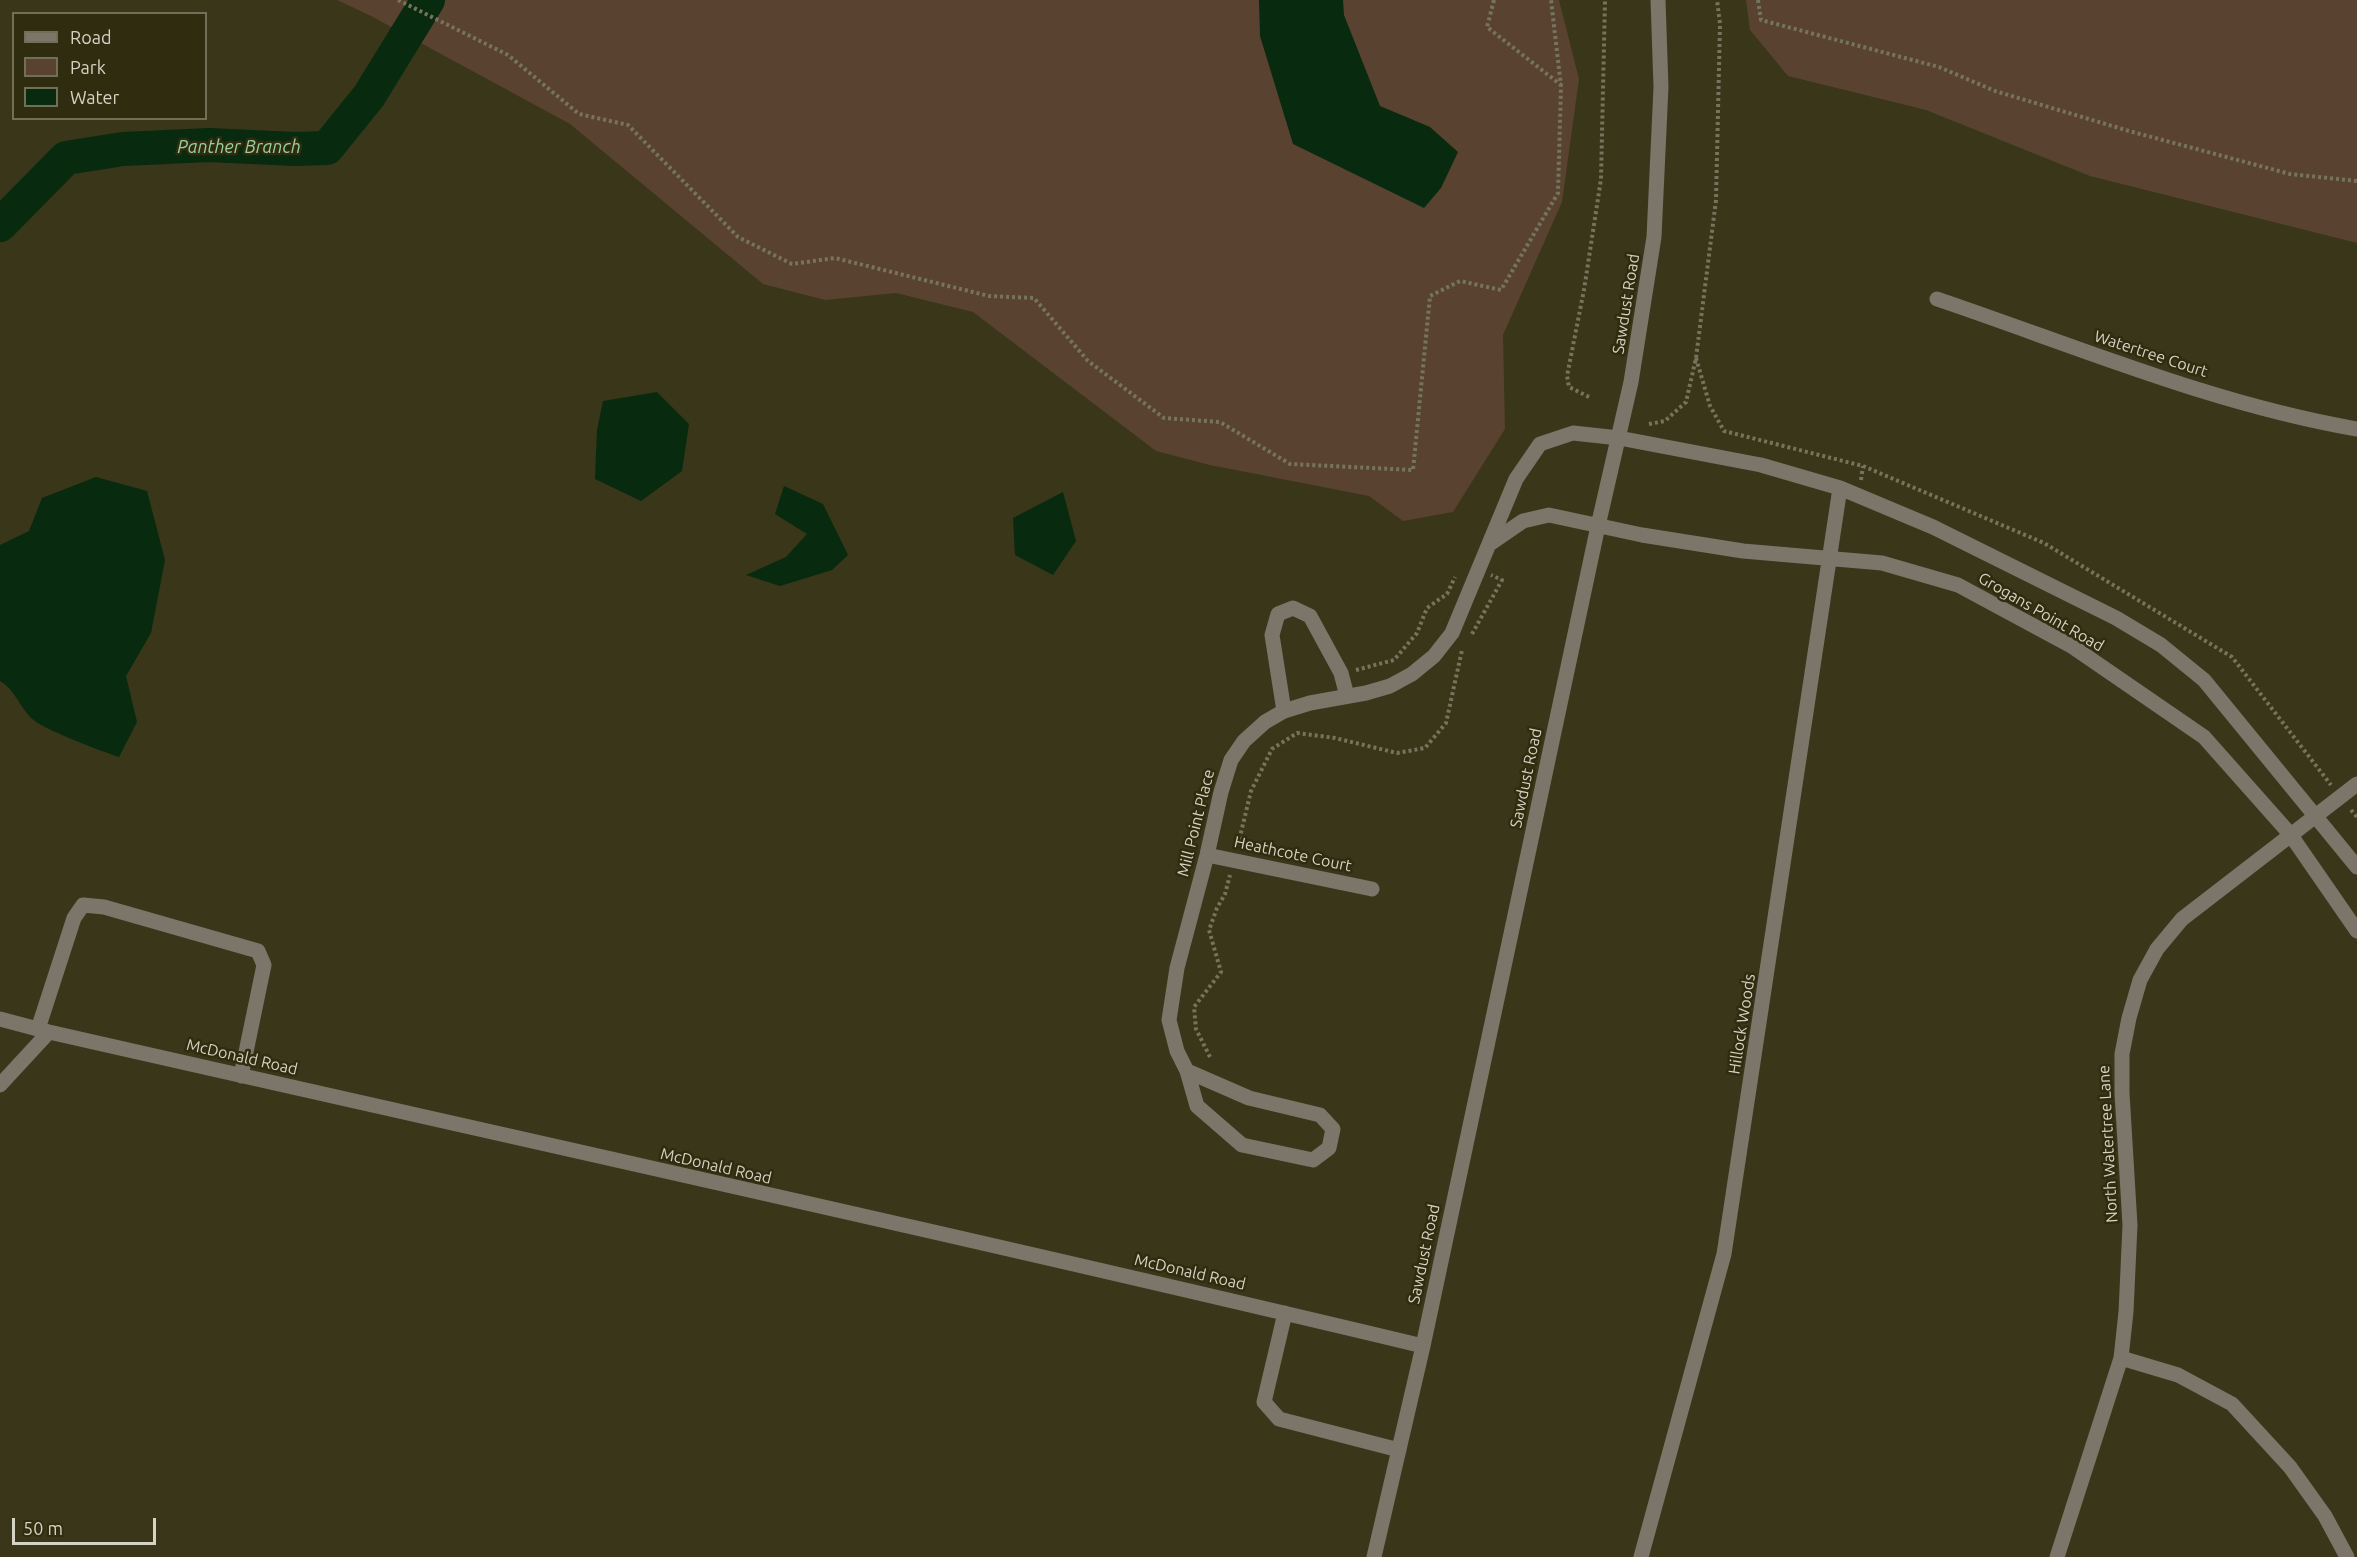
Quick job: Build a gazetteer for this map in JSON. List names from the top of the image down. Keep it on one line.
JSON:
{"streets":{"street":["Sawdust Road","Watertree Court","Grogans Point Road","Mill Point Place","Heathcote Court","Hillock Woods","McDonald Road","North Watertree Lane"]},"crossings":[["Sawdust Road","Grogans Point Road"],["Sawdust Road","Mill Point Place"],["Sawdust Road","McDonald Road"],["Grogans Point Road","Mill Point Place"],["Grogans Point Road","Hillock Woods"],["Grogans Point Road","North Watertree Lane"],["Mill Point Place","Heathcote Court"]],"water":["Panther Branch"],"legend":["Road","Park","Water"],"scale_bar":"50 m"}
